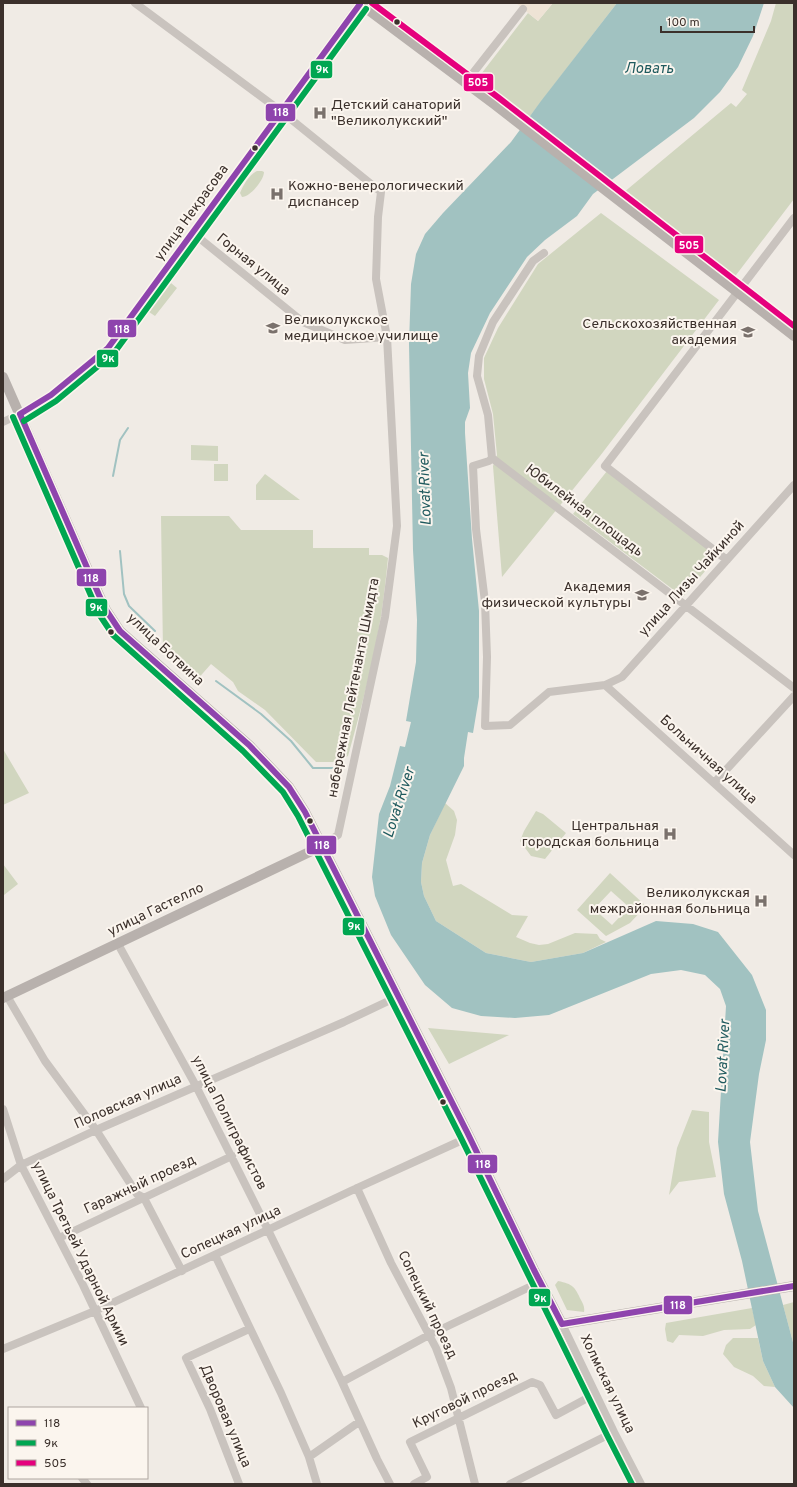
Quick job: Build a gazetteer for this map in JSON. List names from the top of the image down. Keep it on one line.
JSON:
{"streets":{"main road":["улица Ботвина","улица Гастелло","Холмская улица"],"street":["улица Некрасова","Горная улица","Юбилейная площадь","улица Лизы Чайкиной","набережная Лейтенанта Шмидта","Больничная улица","Половская улица","улица Полиграфистов","Гаражный проезд","Сопецкая улица","улица Третьей Ударной Армии","Сопецкий проезд","Круговой проезд","Дворовая улица"]},"crossings":[["улица Некрасова","Горная улица"],["улица Некрасова","улица Ботвина"],["улица Некрасова","набережная Лейтенанта Шмидта"],["Горная улица","набережная Лейтенанта Шмидта"],["Юбилейная площадь","улица Лизы Чайкиной"],["улица Лизы Чайкиной","Больничная улица"],["улица Ботвина","набережная Лейтенанта Шмидта"],["улица Ботвина","улица Гастелло"],["улица Ботвина","Холмская улица"],["набережная Лейтенанта Шмидта","улица Гастелло"],["набережная Лейтенанта Шмидта","Холмская улица"],["улица Гастелло","улица Полиграфистов"],["улица Гастелло","Холмская улица"],["Половская улица","улица Полиграфистов"],["Половская улица","улица Третьей Ударной Армии"],["Половская улица","Холмская улица"],["улица Полиграфистов","Гаражный проезд"],["улица Полиграфистов","Сопецкая улица"],["Гаражный проезд","улица Третьей Ударной Армии"],["Сопецкая улица","улица Третьей Ударной Армии"],["Сопецкая улица","Сопецкий проезд"],["Сопецкая улица","Холмская улица"],["Сопецкий проезд","Круговой проезд"],["Холмская улица","Круговой проезд"]],"water":["Ловать","Lovat River"],"places":{"hospital":["Детский санаторий \"Великолукский\"","Кожно-венерологический диспансер","Центральная городская больница","Великолукская межрайонная больница"],"school or university":["Великолукское медицинское училище","Сельскохозяйственная академия","Aкадемия физической культуры"]},"lines":["transit line 505","transit line 118","transit line 9к"],"legend":["118","9к","505"],"scale_bar":"100 m"}
